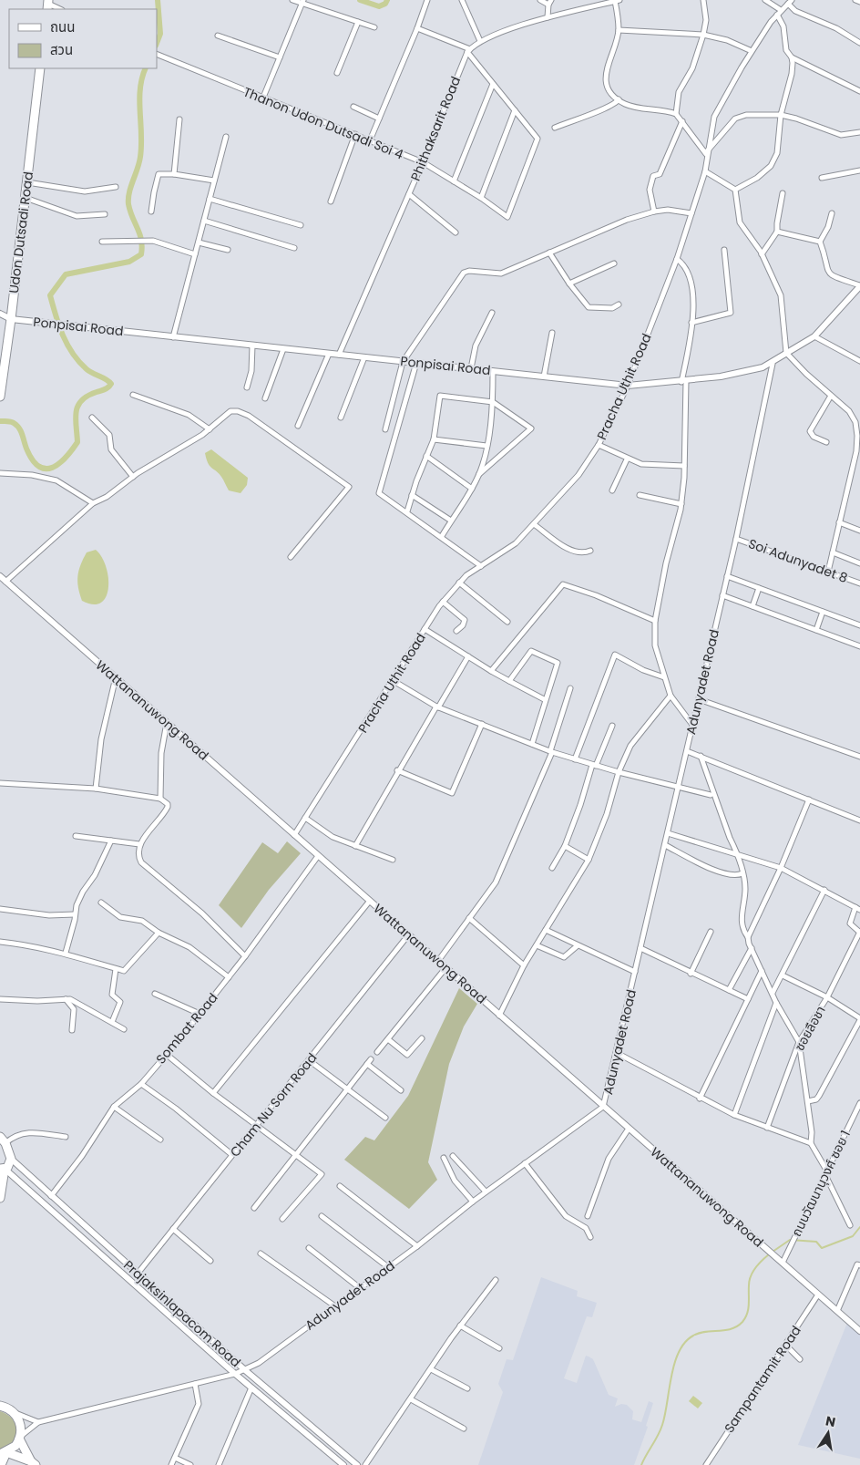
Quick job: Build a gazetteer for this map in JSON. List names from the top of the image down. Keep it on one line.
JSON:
{"streets":{"main road":["Udon Dutsadi Road"],"street":["Thanon Udon Dutsadi Soi 4","Phithaksarit Road","Ponpisai Road","Pracha Uthit Road","Soi Adunyadet 8","Adunyadet Road","Wattananuwong Road","Sombat Road","ซอยลือชา","Cham Nu Sorn Road","ถนนวัฒนานุวงศ์ ซอย 1","Prajaksinlapacom Road","Sampantamit Road"]},"crossings":[["Thanon Udon Dutsadi Soi 4","Phithaksarit Road"],["Phithaksarit Road","Ponpisai Road"],["Udon Dutsadi Road","Ponpisai Road"],["Ponpisai Road","Pracha Uthit Road"],["Ponpisai Road","Adunyadet Road"],["Pracha Uthit Road","Wattananuwong Road"],["Soi Adunyadet 8","Adunyadet Road"],["Adunyadet Road","Wattananuwong Road"],["Adunyadet Road","Prajaksinlapacom Road"],["Wattananuwong Road","Sombat Road"],["Wattananuwong Road","Cham Nu Sorn Road"],["Wattananuwong Road","ถนนวัฒนานุวงศ์ ซอย 1"],["Wattananuwong Road","Sampantamit Road"],["Sombat Road","Prajaksinlapacom Road"],["Cham Nu Sorn Road","Prajaksinlapacom Road"]],"legend":["ถนน","สวน"],"north":"top"}
